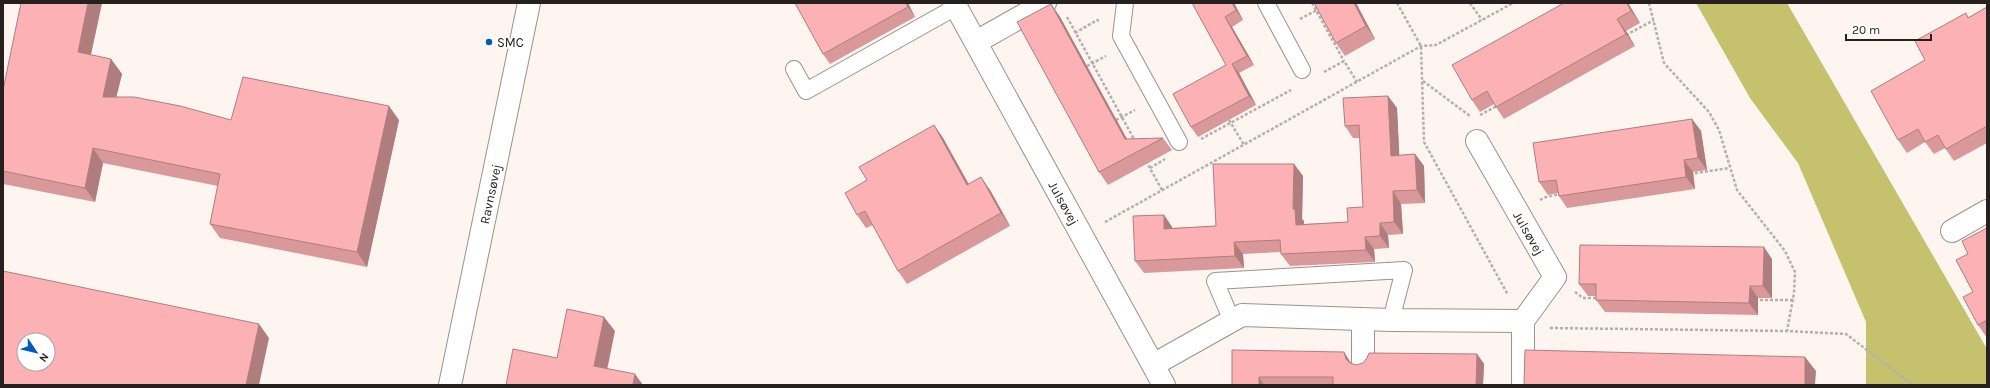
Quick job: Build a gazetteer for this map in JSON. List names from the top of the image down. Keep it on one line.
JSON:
{"streets":{"street":["Ravnsøvej","Julsøvej"]},"places":["SMC"],"scale_bar":"20 m","north":"bottom right"}
